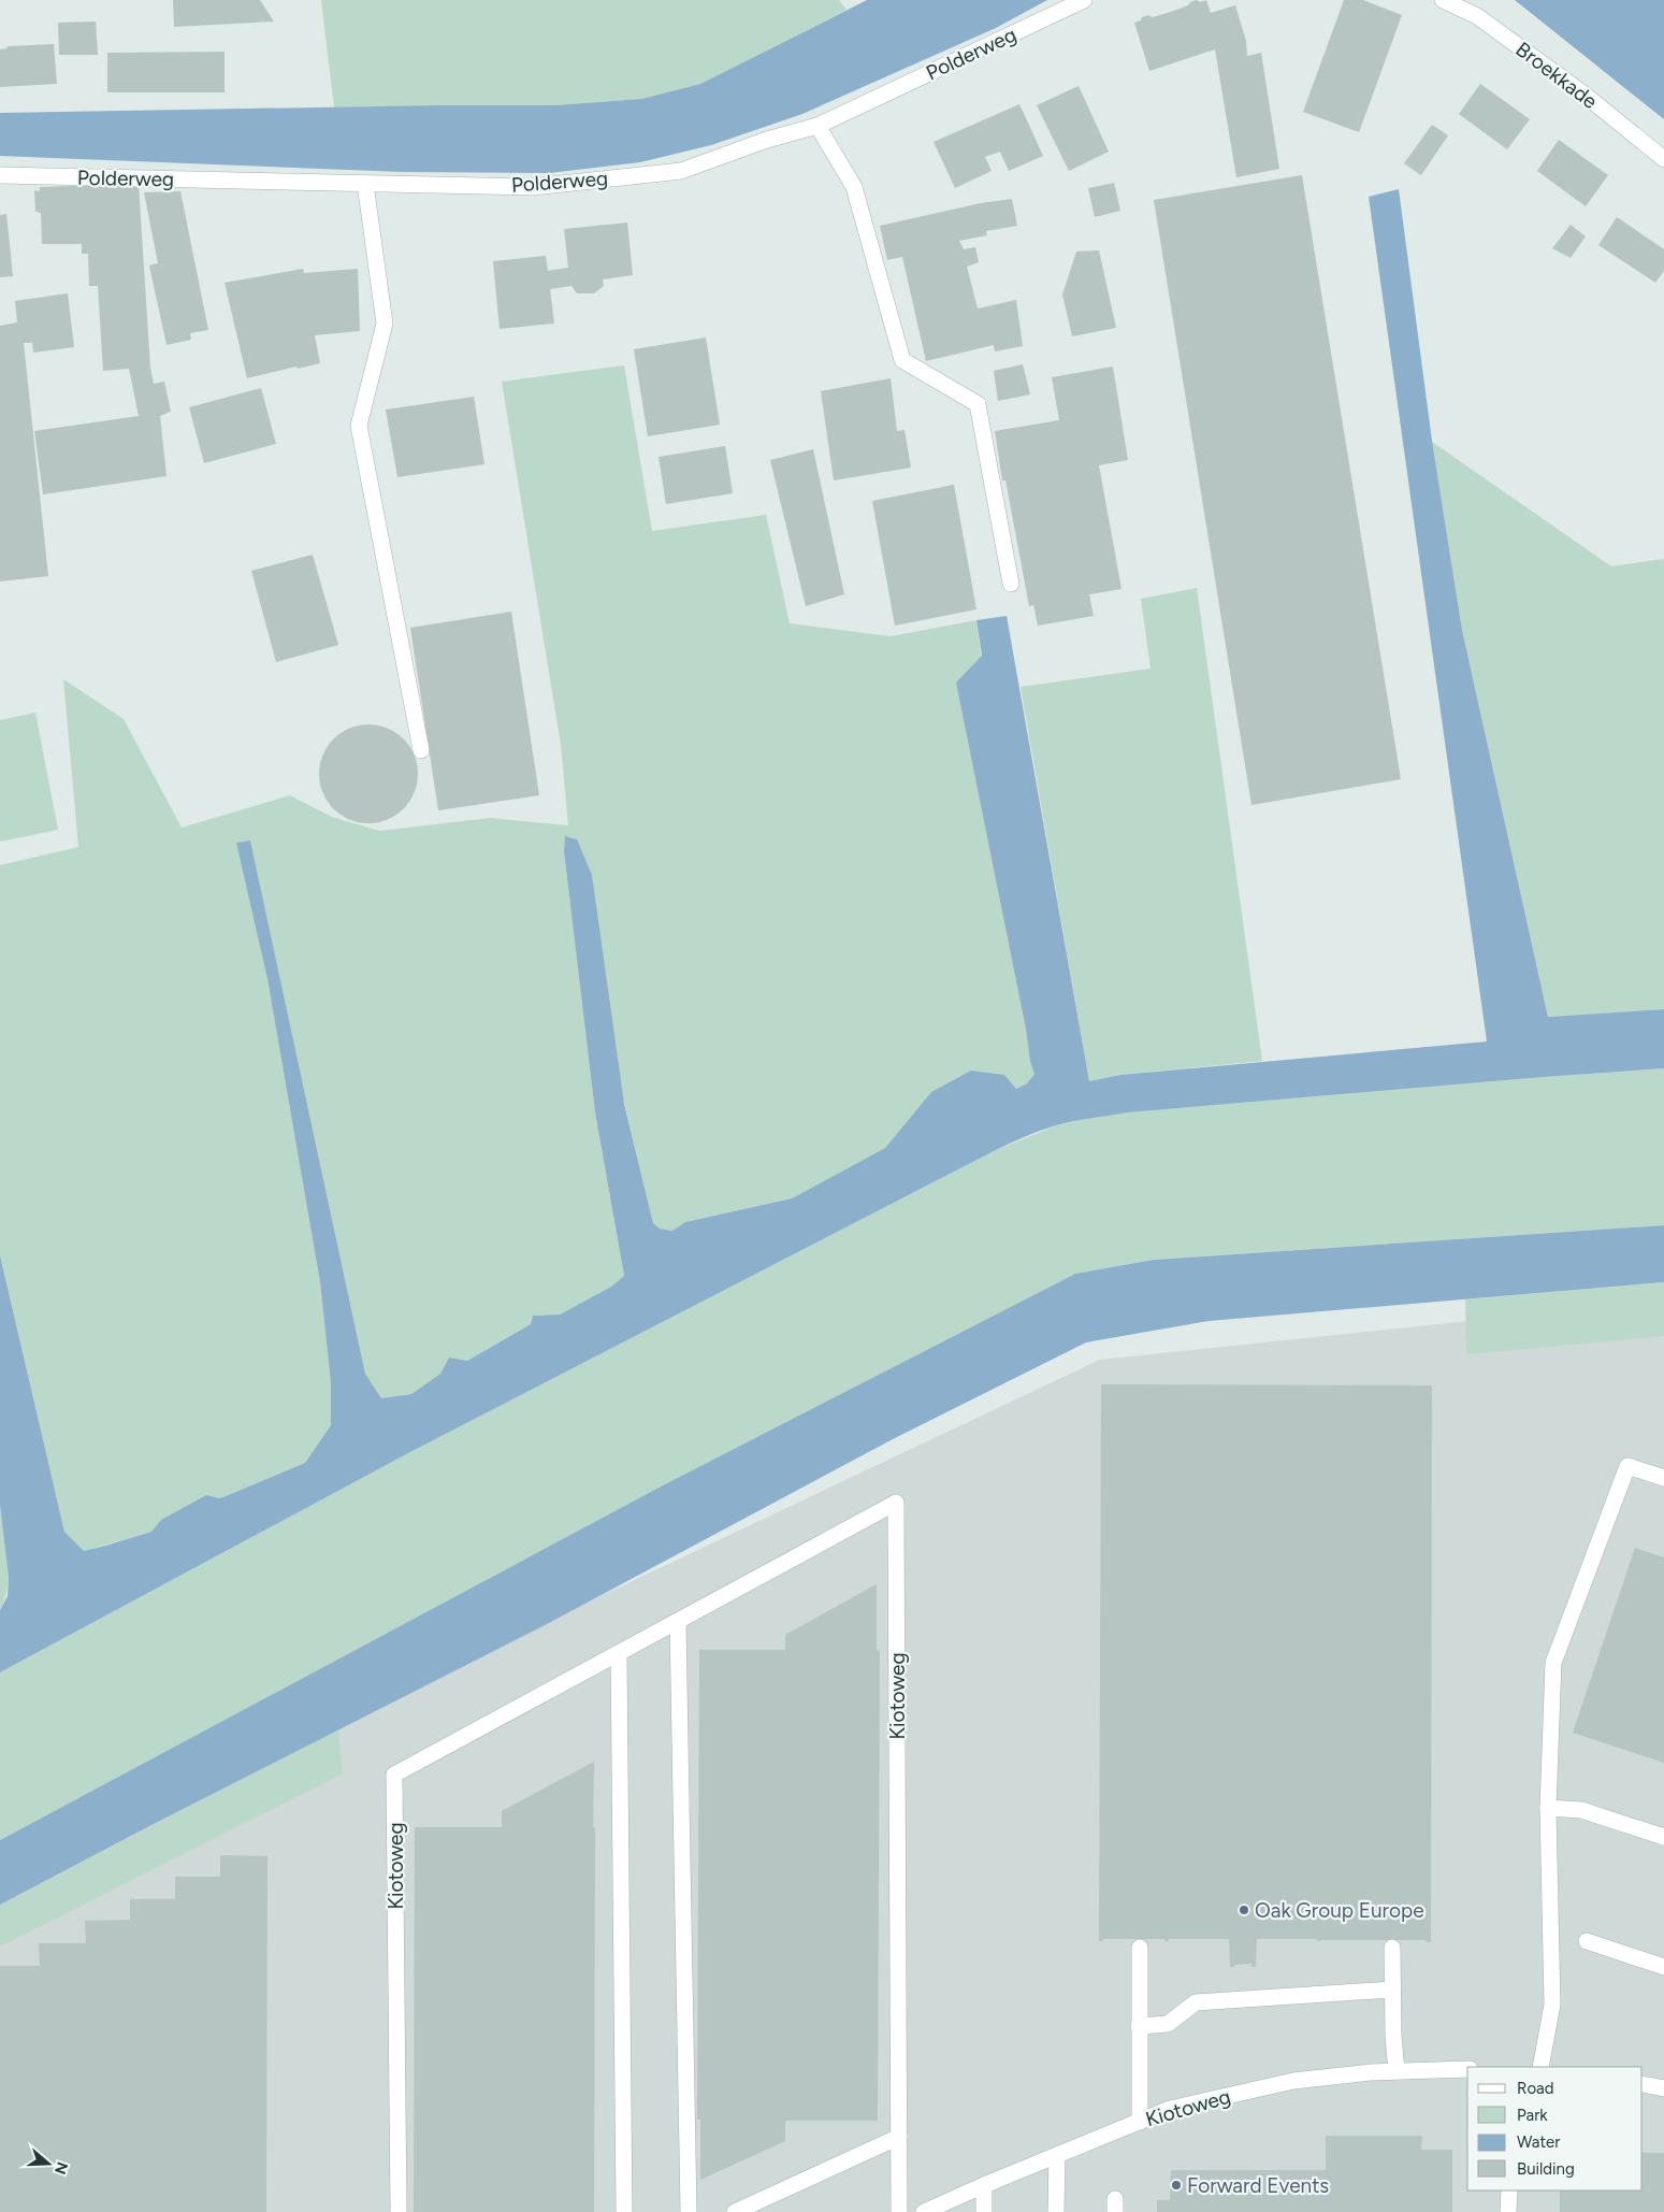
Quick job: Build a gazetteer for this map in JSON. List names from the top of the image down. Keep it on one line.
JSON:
{"streets":{"street":["Polderweg","Broekkade","Kiotoweg"]},"places":["Oak Group Europe","Forward Events"],"legend":["Road","Park","Water","Building"],"north":"right"}
